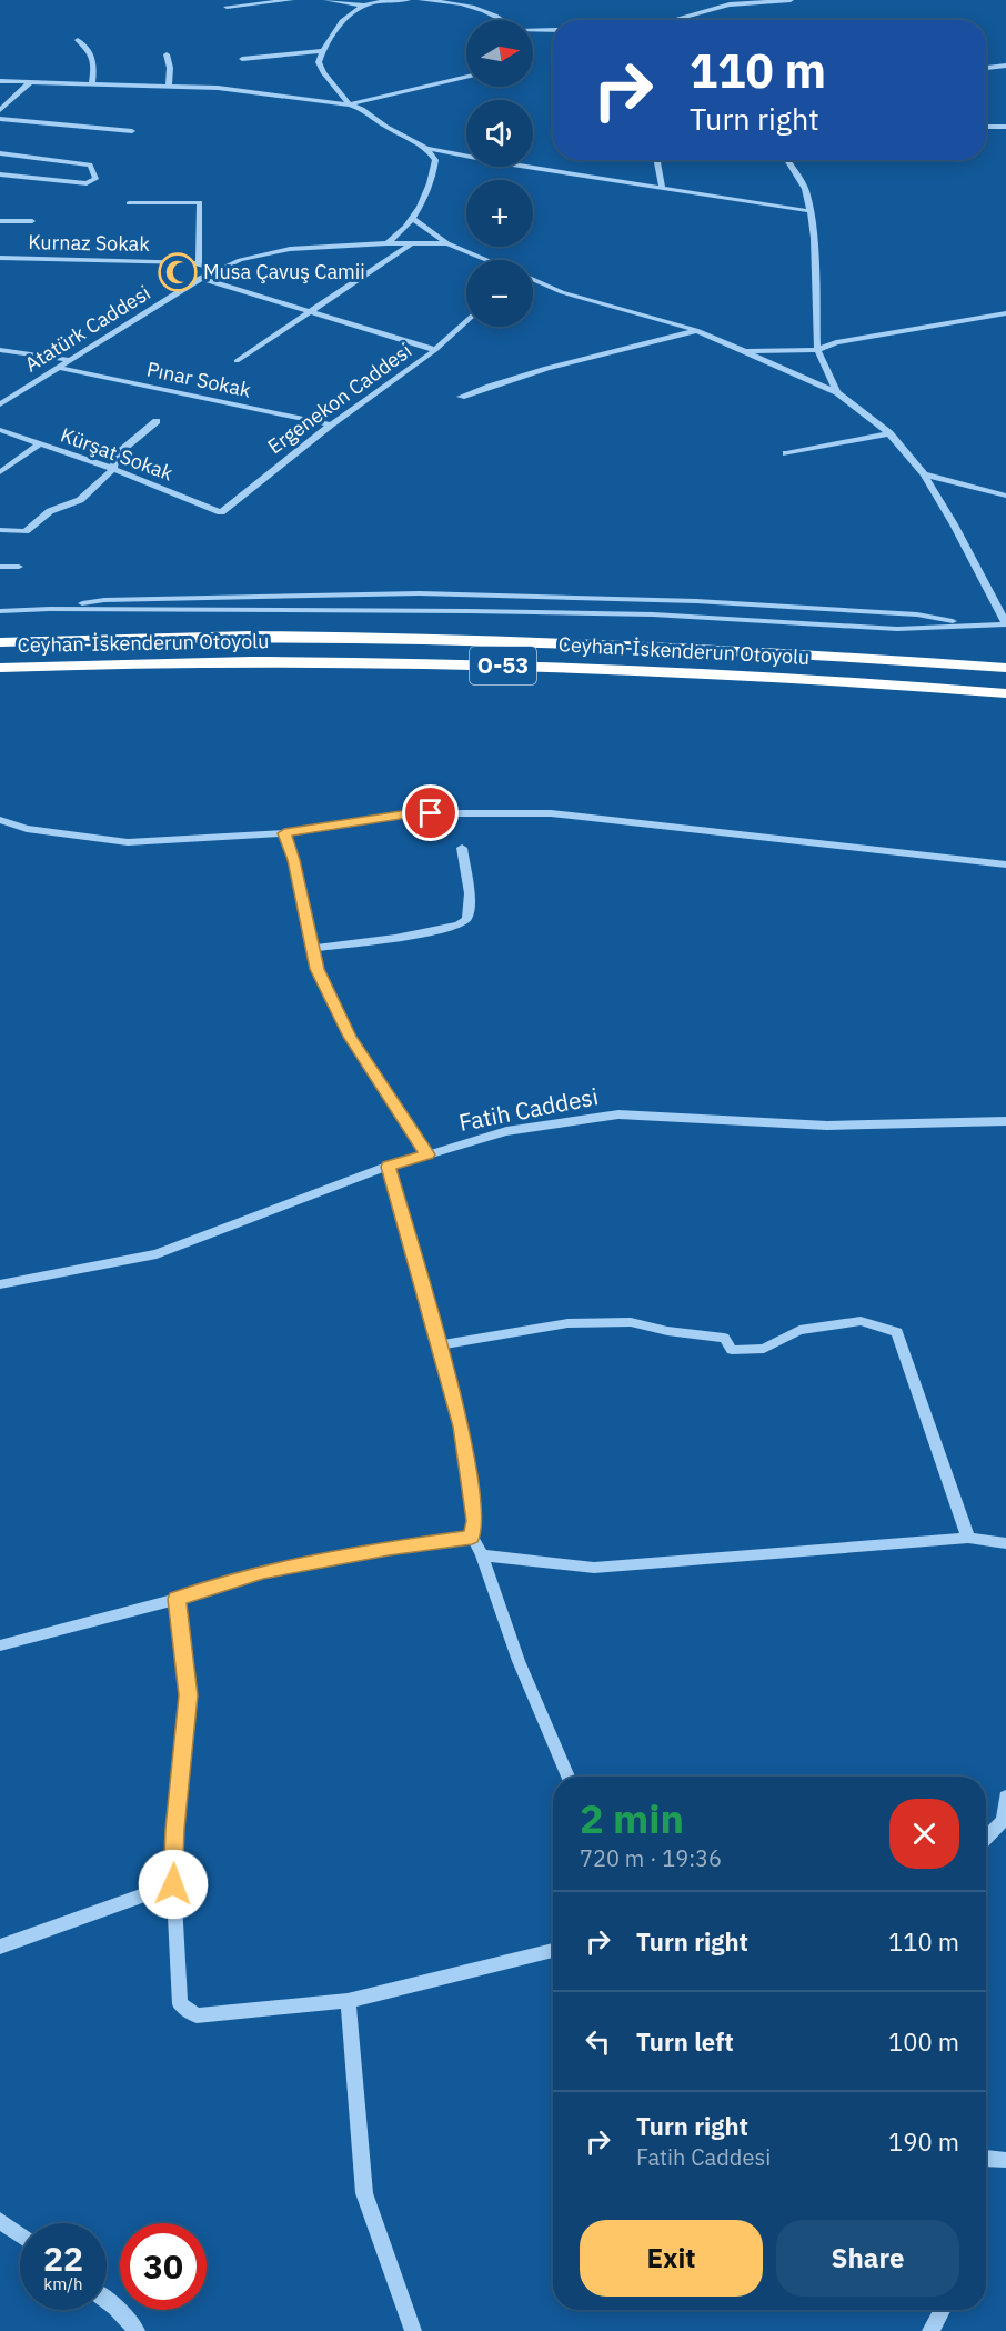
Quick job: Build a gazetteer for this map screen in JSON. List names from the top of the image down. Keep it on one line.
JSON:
{"streets":{"highway":["Ceyhan-İskenderun Otoyolu","O-53"],"street":["Kurnaz Sokak","Atatürk Caddesi","Pınar Sokak","Ergenekon Caddesi","Kürşat Sokak","Fatih Caddesi"]},"crossings":[["Kurnaz Sokak","Atatürk Caddesi"],["Atatürk Caddesi","Pınar Sokak"],["Pınar Sokak","Ergenekon Caddesi"],["Ergenekon Caddesi","Kürşat Sokak"]],"places":{"mosque":["Musa Çavuş Camii"]},"north":"right","page":{"map_buttons":["+","−"],"turn":["110 m","Turn right"],"heading":["2 min","720 m · 19:36"],"list":[{"name":"Turn right","value":"110 m"},{"name":"Turn left","value":"100 m"},{"name":"Turn right","note":"Fatih Caddesi","value":"190 m"}],"buttons":["Exit","Share"],"speed":"22 km/h","limit":"30"}}
